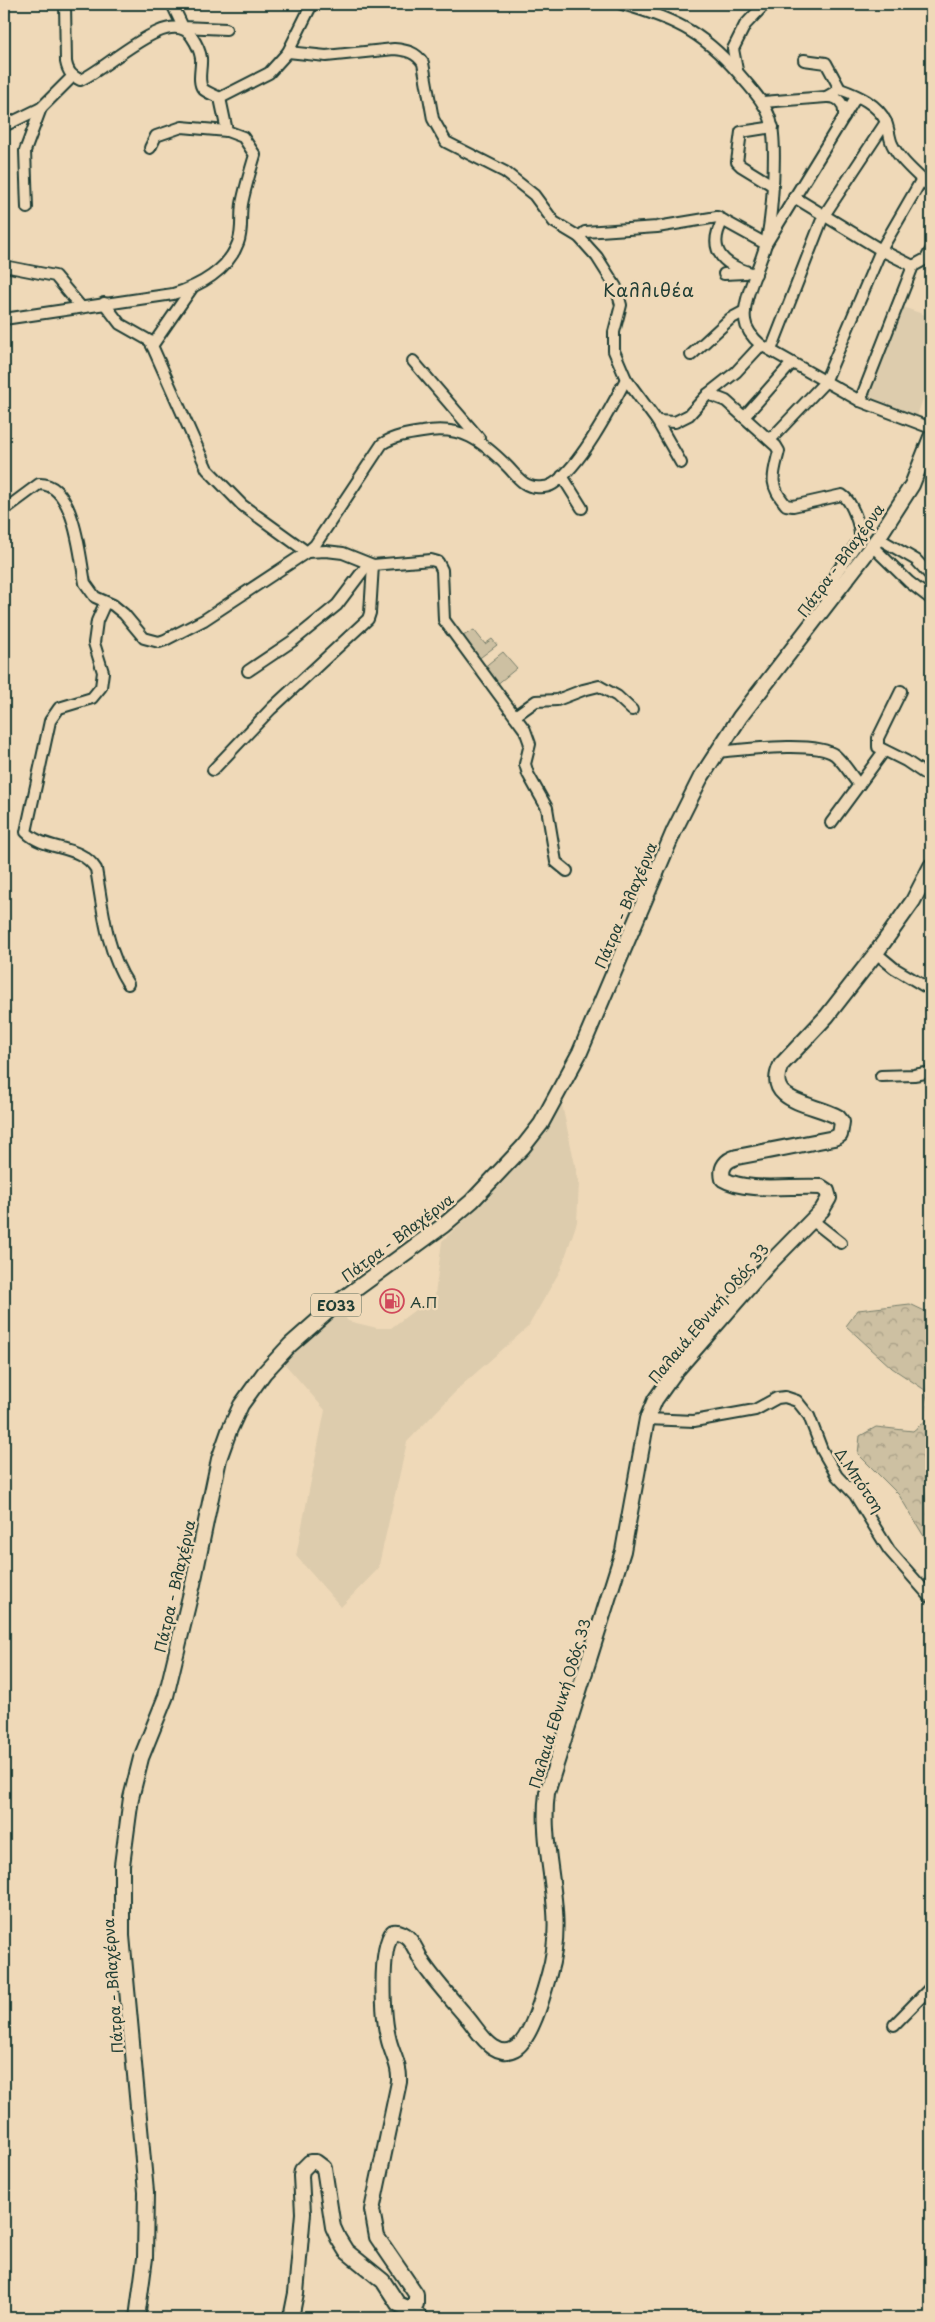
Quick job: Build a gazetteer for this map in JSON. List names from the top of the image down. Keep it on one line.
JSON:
{"streets":{"main road":["Πάτρα - Βλαχέρνα","ΕΟ33","Παλαιά Εθνική Οδός 33"],"street":["Δ.Μπότση"]},"crossings":[["Παλαιά Εθνική Οδός 33","Δ.Μπότση"]],"districts":["Καλλιθέα"],"places":{"fuel station":["Α.Π"]}}
